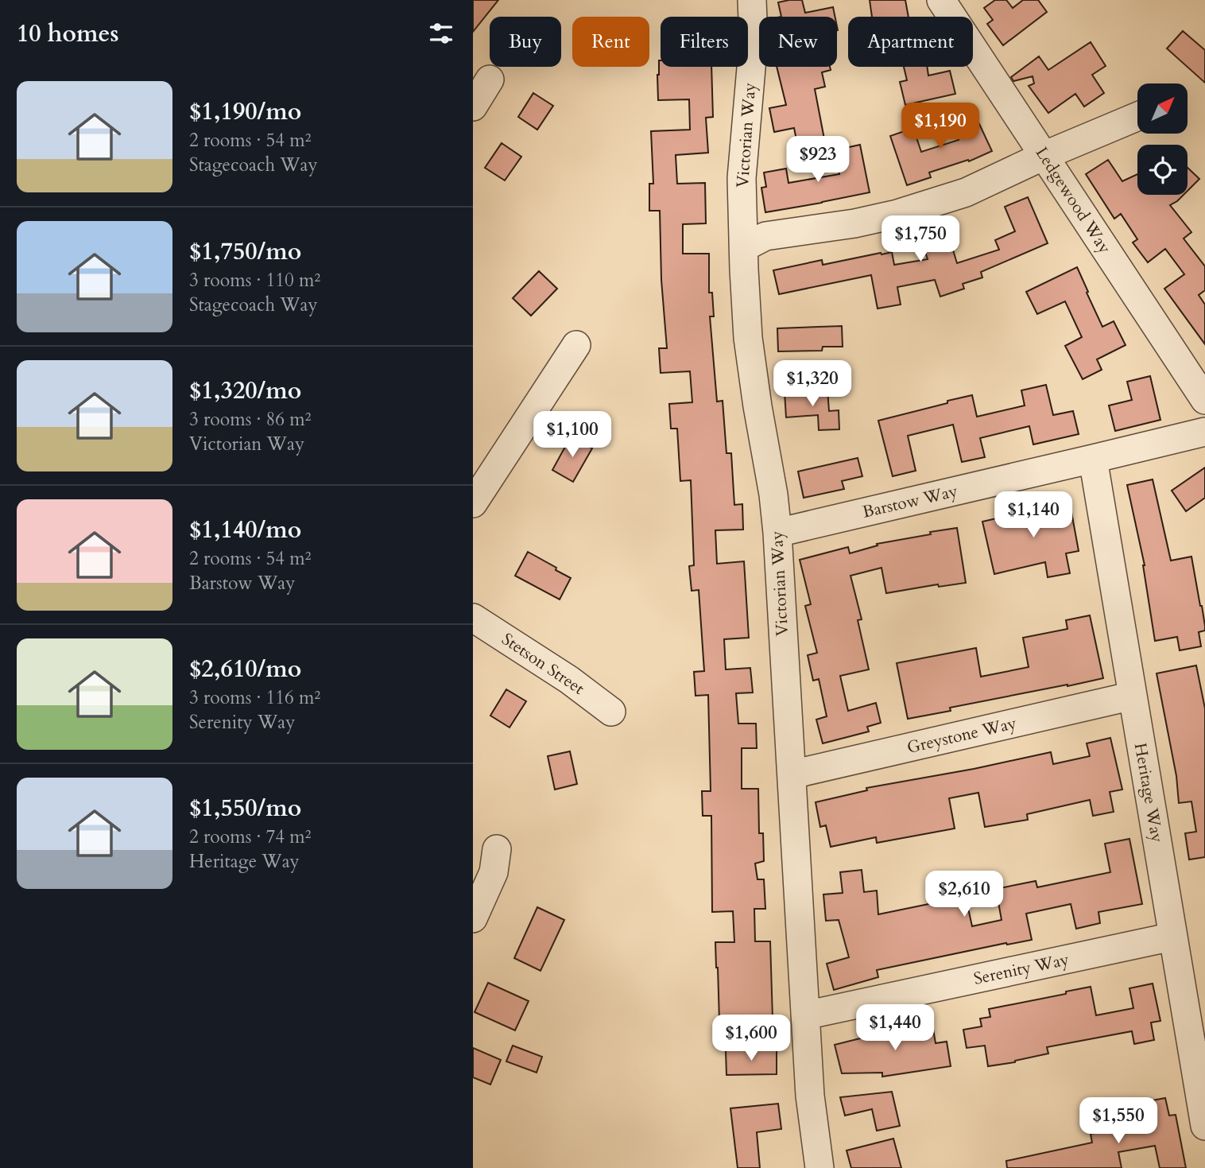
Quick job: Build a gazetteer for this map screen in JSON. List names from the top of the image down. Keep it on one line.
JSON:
{"streets":{"street":["Victorian Way","Ledgewood Way","Barstow Way","Stetson Street","Greystone Way","Heritage Way","Serenity Way"]},"crossings":[["Victorian Way","Barstow Way"],["Victorian Way","Greystone Way"],["Victorian Way","Serenity Way"],["Barstow Way","Heritage Way"],["Greystone Way","Heritage Way"],["Heritage Way","Serenity Way"]],"north":"top right","page":{"heading":"10 homes","chip":["Buy","Rent","Filters","New","Apartment"],"list":[{"name":"$1,190/mo","note":"2 rooms · 54 m² · Stagecoach Way"},{"name":"$1,750/mo","note":"3 rooms · 110 m² · Stagecoach Way"},{"name":"$1,320/mo","note":"3 rooms · 86 m² · Victorian Way"},{"name":"$1,140/mo","note":"2 rooms · 54 m² · Barstow Way"},{"name":"$2,610/mo","note":"3 rooms · 116 m² · Serenity Way"},{"name":"$1,550/mo","note":"2 rooms · 74 m² · Heritage Way"}],"price":["$1,190","$923","$1,750","$1,320","$1,100","$1,140","$2,610","$1,440","$1,600","$1,550"]}}
